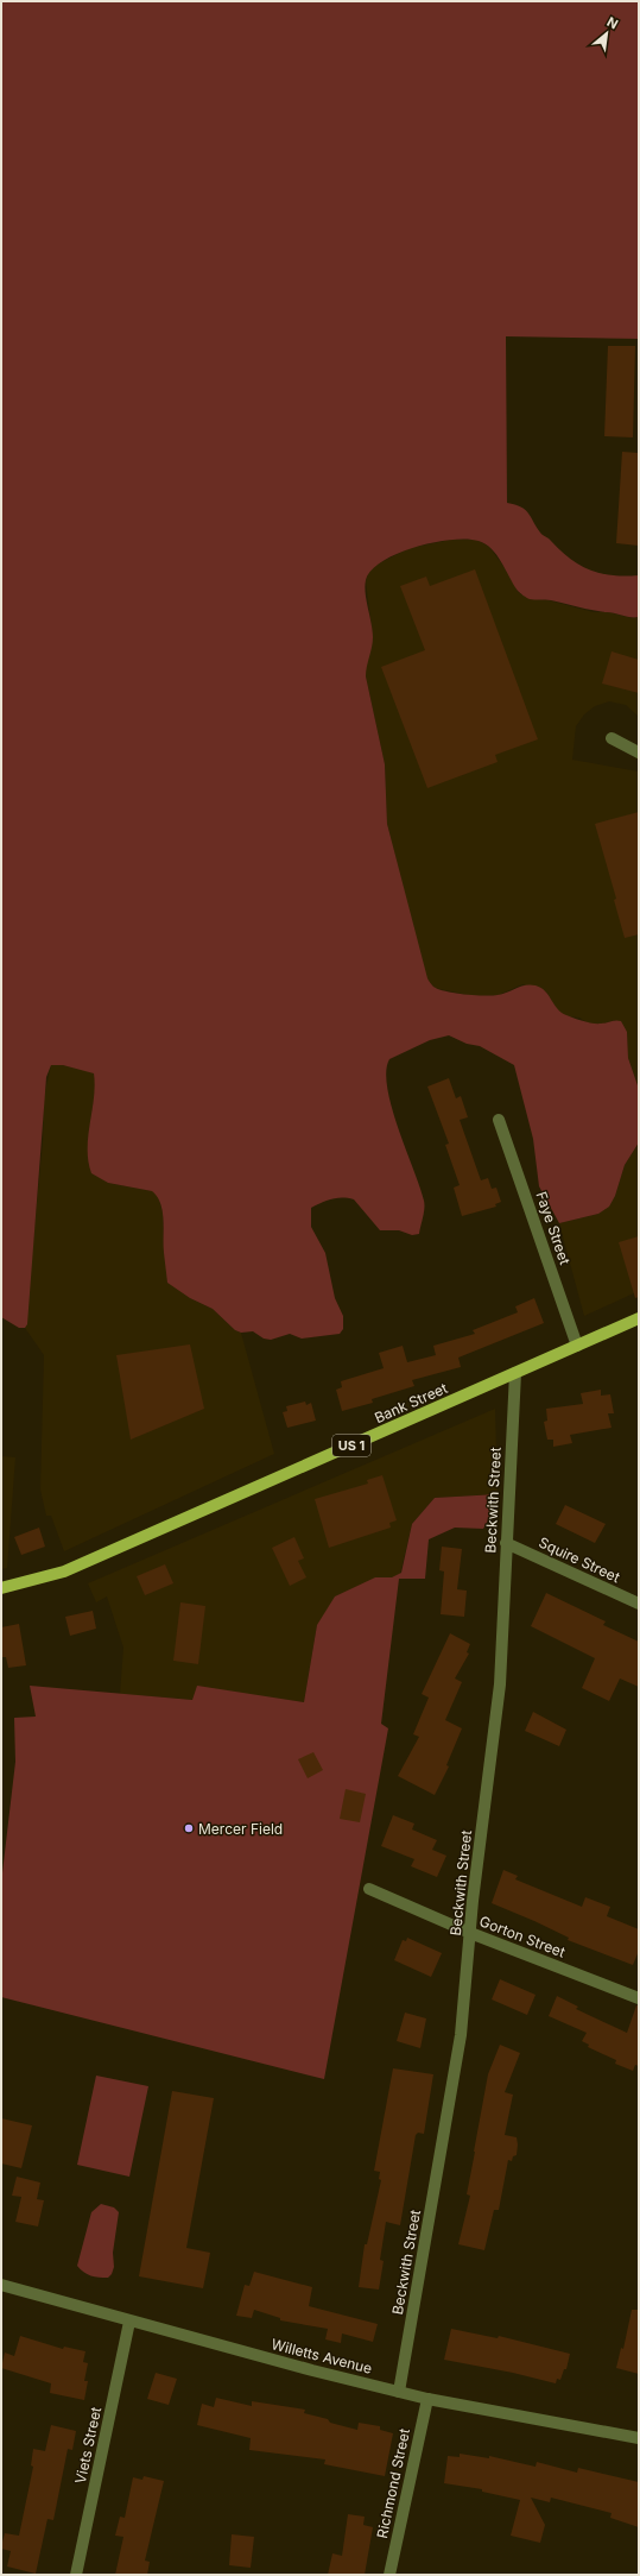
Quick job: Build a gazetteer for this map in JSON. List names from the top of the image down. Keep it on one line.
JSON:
{"streets":{"main road":["Bank Street","US 1"],"street":["Faye Street","Beckwith Street","Squire Street","Gorton Street","Willetts Avenue","Viets Street","Richmond Street"]},"crossings":[["Faye Street","Bank Street"],["Bank Street","Beckwith Street"],["Beckwith Street","Squire Street"],["Beckwith Street","Gorton Street"],["Beckwith Street","Willetts Avenue"],["Willetts Avenue","Viets Street"],["Willetts Avenue","Richmond Street"]],"places":["Mercer Field"],"north":"top right"}
